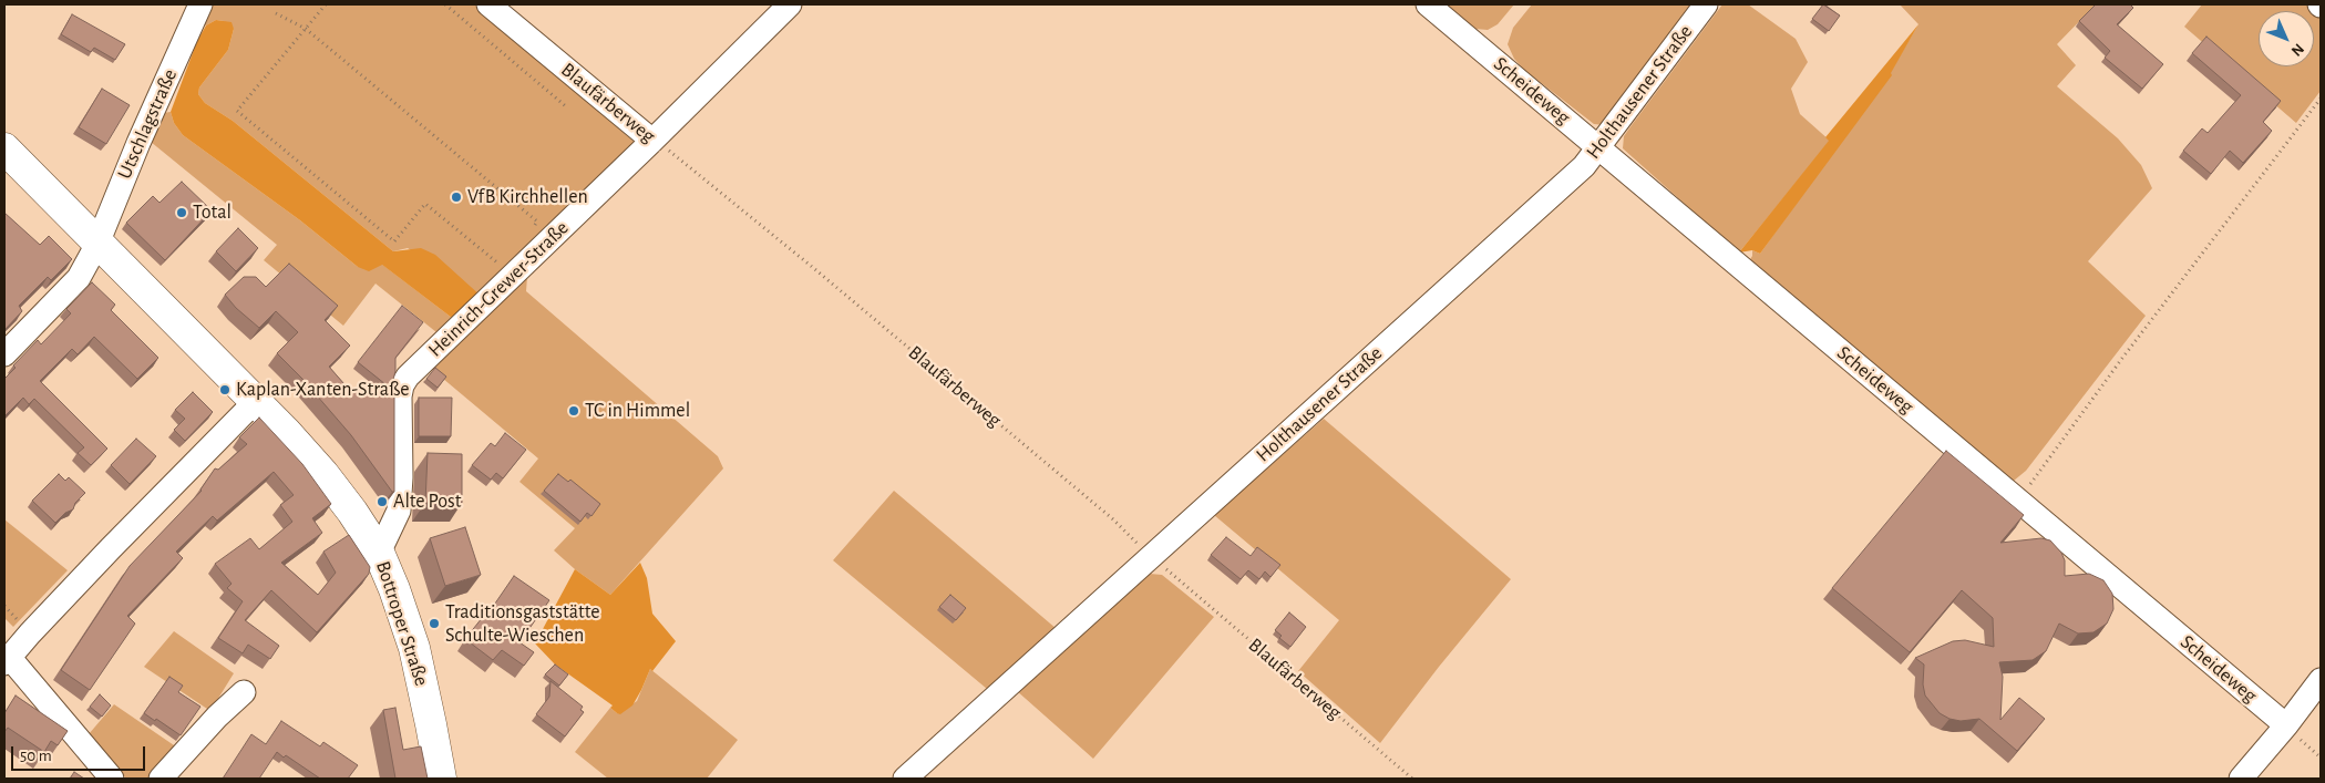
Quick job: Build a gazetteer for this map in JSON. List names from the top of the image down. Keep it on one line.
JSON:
{"streets":{"main road":["Bottroper Straße"],"street":["Scheideweg","Holthausener Straße","Blaufärberweg","Utschlagstraße","Heinrich-Grewer-Straße"]},"crossings":[["Scheideweg","Holthausener Straße"],["Holthausener Straße","Blaufärberweg"],["Blaufärberweg","Heinrich-Grewer-Straße"],["Utschlagstraße","Bottroper Straße"],["Heinrich-Grewer-Straße","Bottroper Straße"]],"places":["VfB Kirchhellen","Total","Kaplan-Xanten-Straße","TC in Himmel","Alte Post","Traditionsgaststätte Schulte-Wieschen"],"scale_bar":"50 m","north":"bottom right"}
